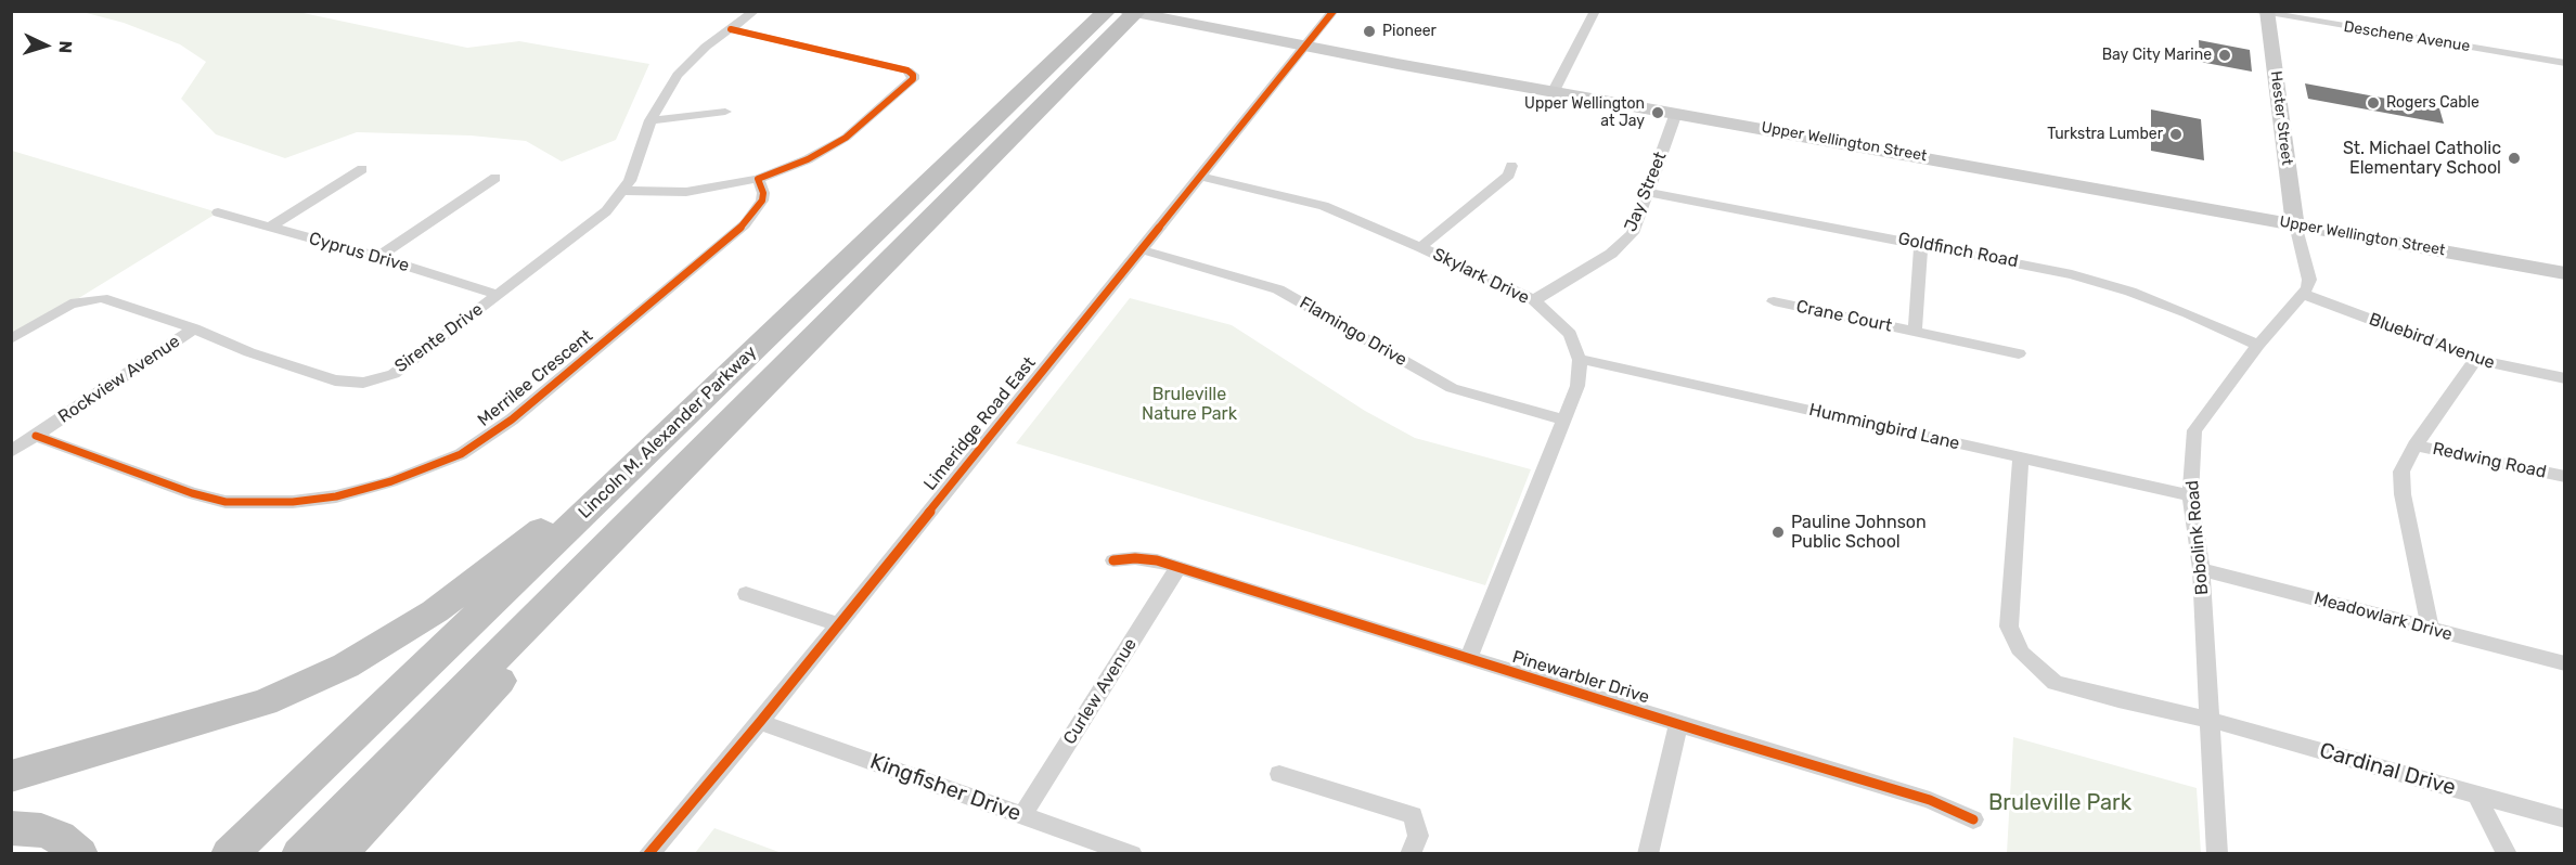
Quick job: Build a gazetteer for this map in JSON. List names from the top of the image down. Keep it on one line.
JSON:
{"streets":{"highway":["Lincoln M. Alexander Parkway"],"main road":["Hester Street","Upper Wellington Street"],"street":["Deschene Avenue","Jay Street","Goldfinch Road","Cyprus Drive","Skylark Drive","Crane Court","Flamingo Drive","Sirente Drive","Bluebird Avenue","Merrilee Crescent","Rockview Avenue","Limeridge Road East","Hummingbird Lane","Redwing Road","Bobolink Road","Meadowlark Drive","Pinewarbler Drive","Curlew Avenue","Cardinal Drive","Kingfisher Drive"]},"crossings":[["Deschene Avenue","Hester Street"],["Hester Street","Upper Wellington Street"],["Upper Wellington Street","Jay Street"],["Upper Wellington Street","Limeridge Road East"],["Upper Wellington Street","Lincoln M. Alexander Parkway"],["Jay Street","Goldfinch Road"],["Jay Street","Skylark Drive"],["Goldfinch Road","Crane Court"],["Goldfinch Road","Bobolink Road"],["Cyprus Drive","Sirente Drive"],["Skylark Drive","Limeridge Road East"],["Skylark Drive","Hummingbird Lane"],["Flamingo Drive","Limeridge Road East"],["Sirente Drive","Rockview Avenue"],["Bluebird Avenue","Bobolink Road"],["Merrilee Crescent","Rockview Avenue"],["Limeridge Road East","Kingfisher Drive"],["Hummingbird Lane","Bobolink Road"],["Hummingbird Lane","Cardinal Drive"],["Bobolink Road","Meadowlark Drive"],["Bobolink Road","Cardinal Drive"],["Pinewarbler Drive","Curlew Avenue"],["Curlew Avenue","Kingfisher Drive"]],"parks":["Bruleville Nature Park","Bruleville Park"],"places":["Pioneer","Bay City Marine","Rogers Cable","Upper Wellington at Jay","Turkstra Lumber","St. Michael Catholic Elementary School","Pauline Johnson Public School"],"north":"right"}
